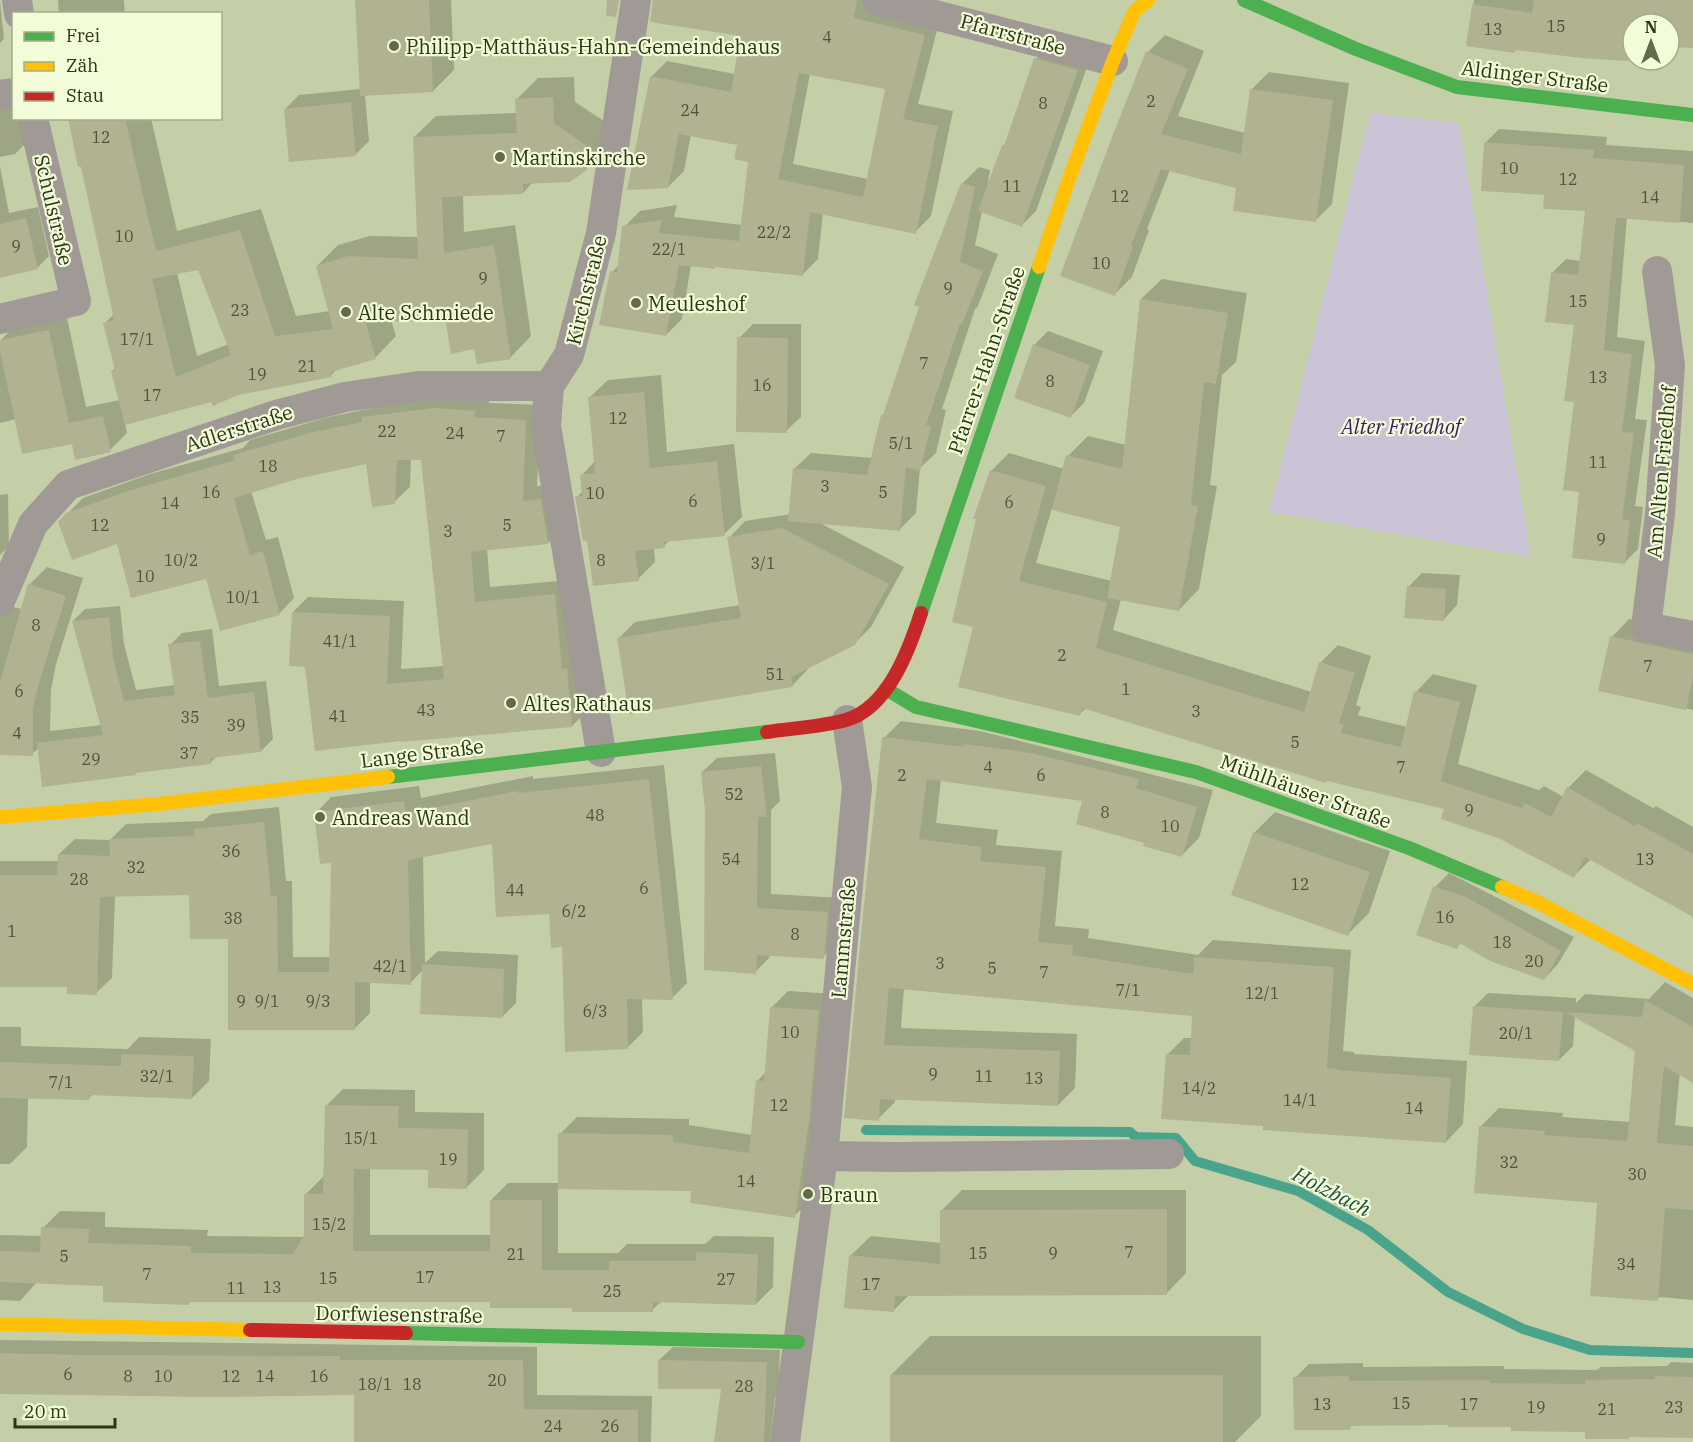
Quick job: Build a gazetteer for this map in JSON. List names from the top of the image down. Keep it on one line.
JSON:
{"streets":{"main road":["Aldinger Straße","Pfarrer-Hahn-Straße","Lange Straße","Mühlhäuser Straße","Dorfwiesenstraße"],"street":["Pfarrstraße","Schulstraße","Kirchstraße","Adlerstraße","Am Alten Friedhof","Lammstraße"]},"crossings":[["Pfarrstraße","Pfarrer-Hahn-Straße"],["Kirchstraße","Adlerstraße"],["Kirchstraße","Lange Straße"],["Pfarrer-Hahn-Straße","Lange Straße"],["Pfarrer-Hahn-Straße","Mühlhäuser Straße"],["Pfarrer-Hahn-Straße","Lammstraße"],["Lange Straße","Lammstraße"],["Lammstraße","Dorfwiesenstraße"]],"water":["Holzbach"],"parks":["Alter Friedhof"],"places":["Philipp-Matthäus-Hahn-Gemeindehaus","Martinskirche","Meuleshof","Alte Schmiede","Altes Rathaus","Andreas Wand","Braun"],"house_numbers":["15","13","4","2","8","24","12","10","12","11","12","14","22/2","10","9","22/1","10","9","9","15","23","17/1","7","21","19","13","8","16","17","12","22","24","7","5/1","11","18","3","16","5","10","6","6","14","12","5","3","9","10/2","8","3/1","10","10/1","8","41/1","2","7","51","1","6","43","3","41","35","39","4","5","37","29","4","7","2","6","52","9","8","48","10","36","54","13","32","28","12","6","44","6/2","16","38","1","8","18","20","3","42/1","5","7","7/1","12/1","9","9/1","9/3","6/3","10","20/1","9","32/1","11","13","7/1","14/2","14/1","12","14","15/1","19","32","30","14","15/2","7","15","9","21","5","34","7","17","15","27","17","13","11","25","6","8","10","12","14","16","20","18/1","18","28","15","13","17","19","23","21","24","26"],"legend":["Frei","Zäh","Stau"],"scale_bar":"20 m","north":"top"}
